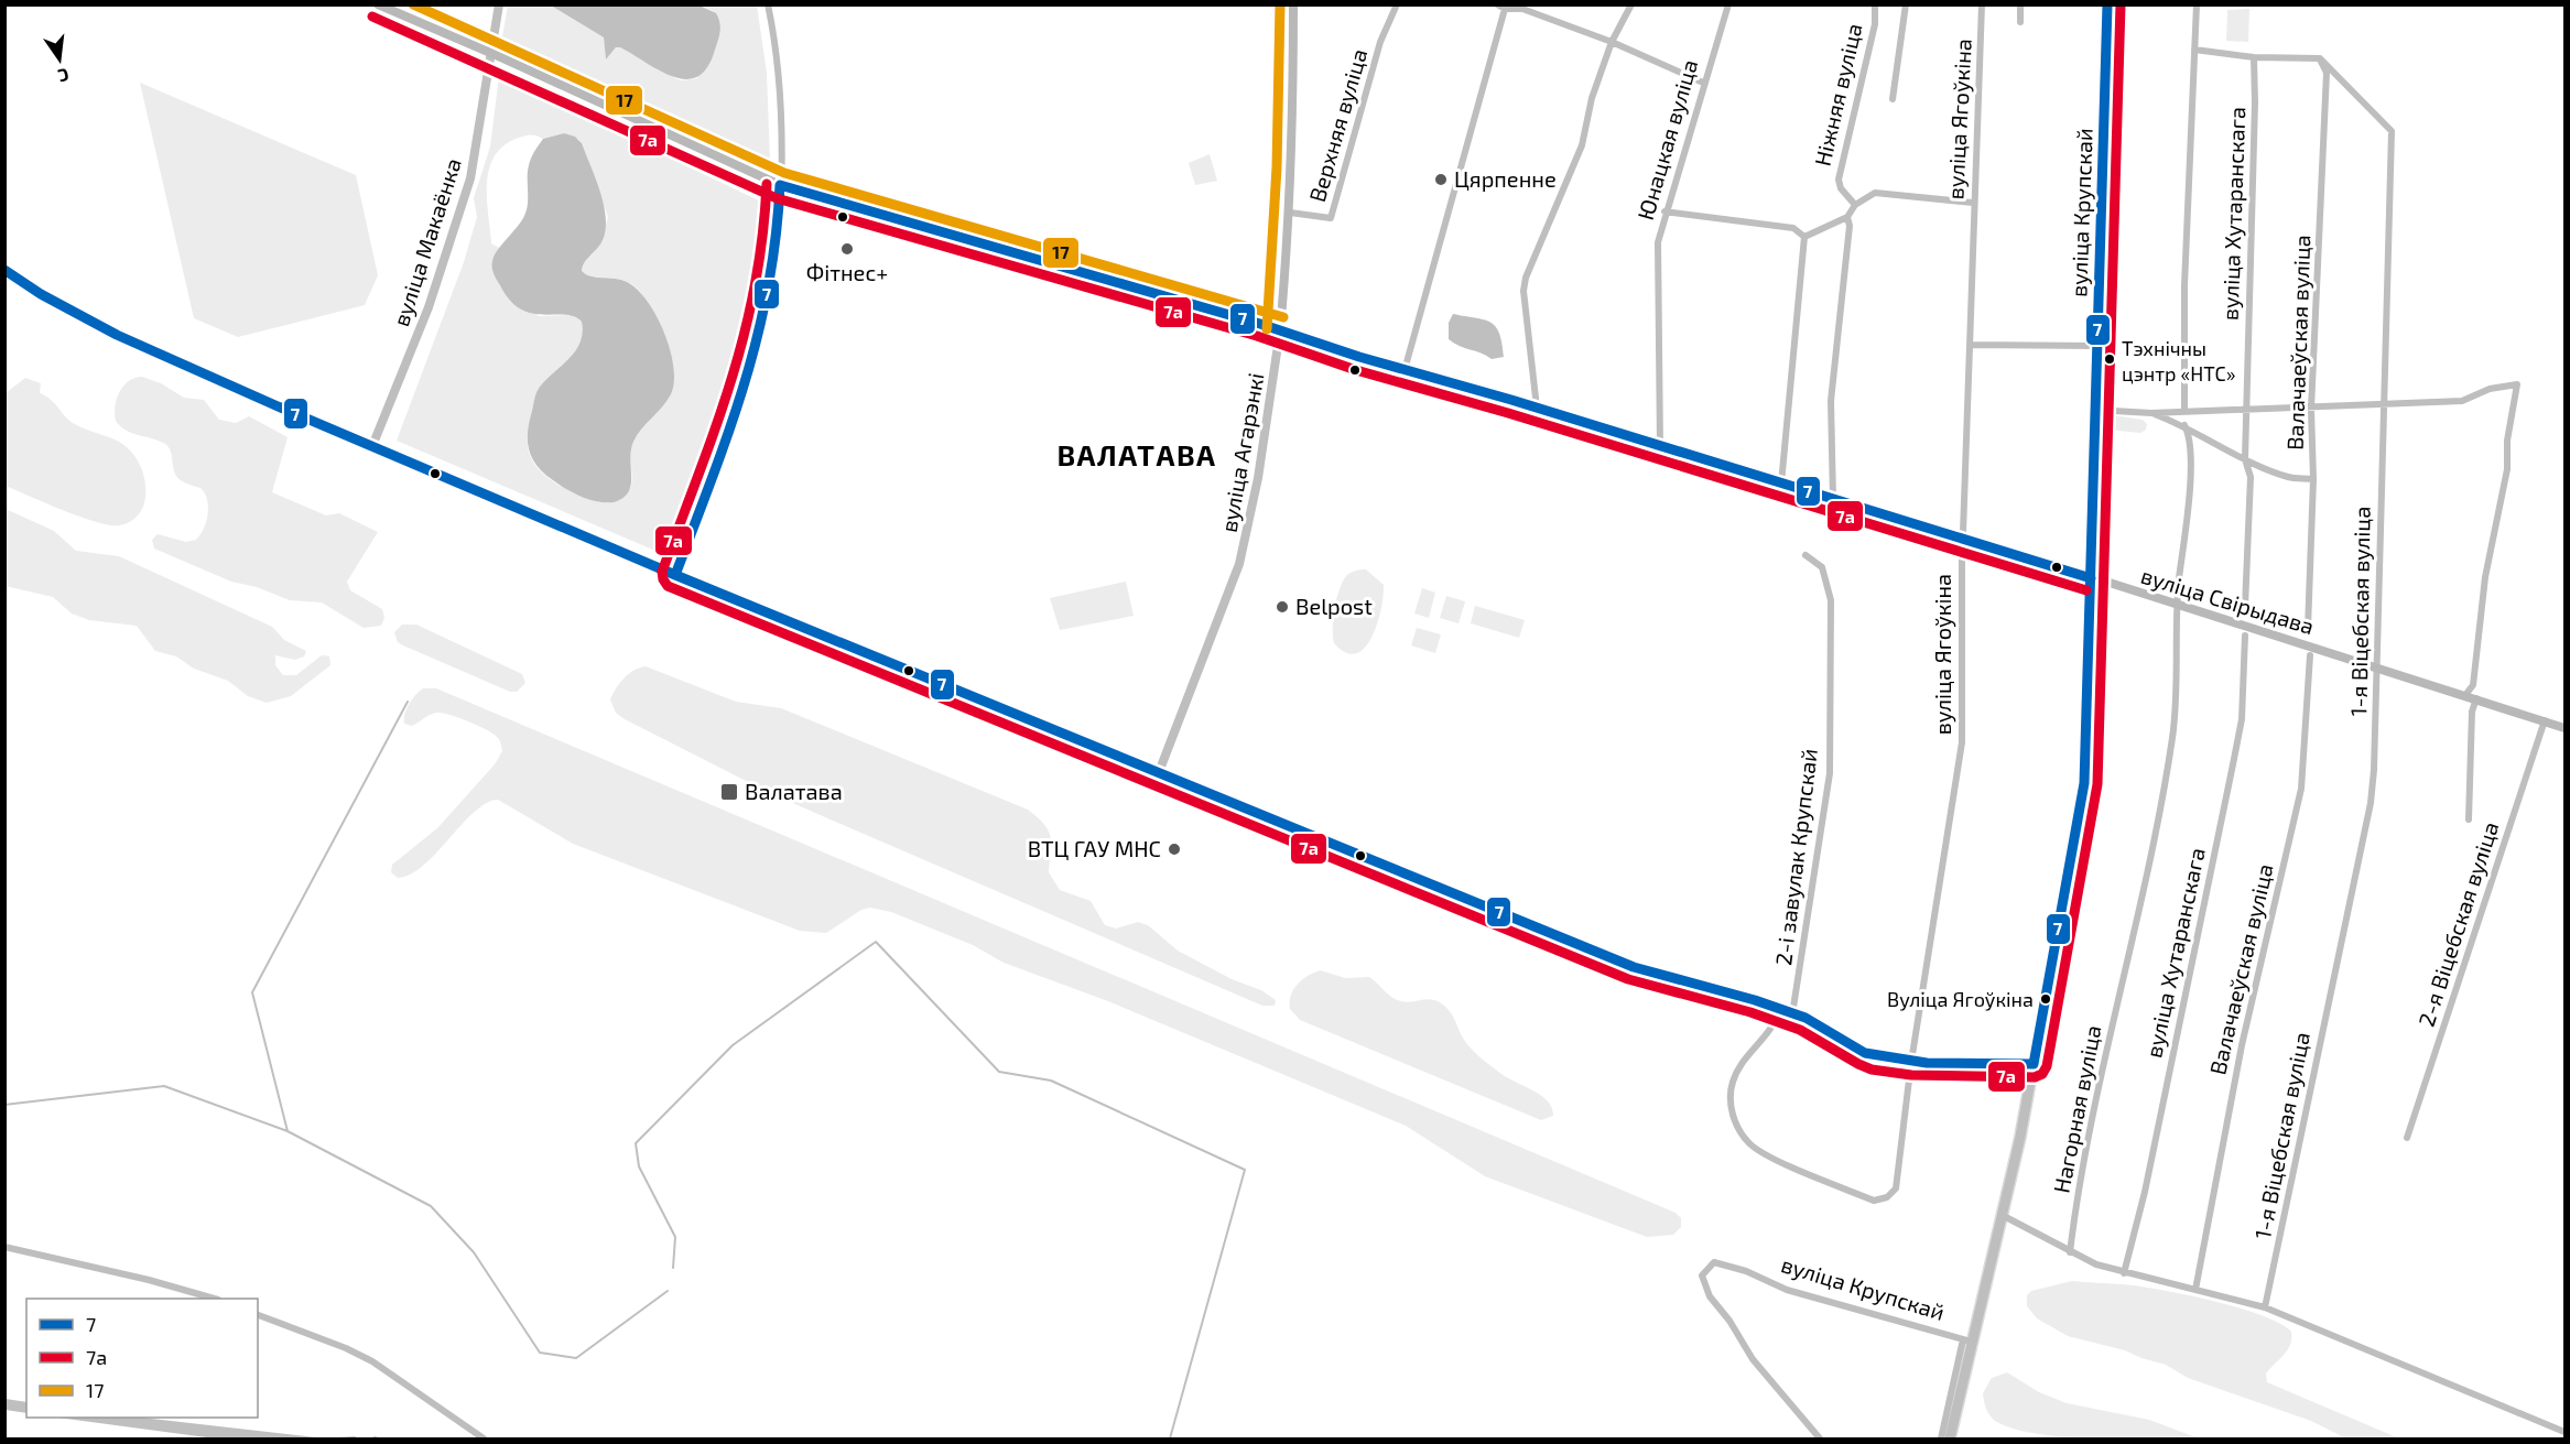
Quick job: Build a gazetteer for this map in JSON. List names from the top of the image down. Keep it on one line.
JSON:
{"streets":{"main road":["вуліца Крупскай","вуліца Агарэнкі","вуліца Свірыдава"],"street":["Ніжняя вуліца","вуліца Ягоўкіна","Верхняя вуліца","Юнацкая вуліца","вуліца Хутаранскага","вуліца Макаёнка","Валачаеўская вуліца","1-я Віцебская вуліца","2-і завулак Крупскай","2-я Віцебская вуліца","Нагорная вуліца"]},"crossings":[["вуліца Ягоўкіна","вуліца Свірыдава"],["Верхняя вуліца","вуліца Агарэнкі"],["Юнацкая вуліца","вуліца Свірыдава"],["вуліца Крупскай","вуліца Свірыдава"],["вуліца Макаёнка","вуліца Свірыдава"],["Валачаеўская вуліца","1-я Віцебская вуліца"],["вуліца Агарэнкі","вуліца Свірыдава"],["вуліца Свірыдава","1-я Віцебская вуліца"],["вуліца Свірыдава","2-я Віцебская вуліца"],["вуліца Свірыдава","Нагорная вуліца"]],"districts":["ВАЛАТАВА"],"places":{"other":["Цярпенне","Фітнес+","Тэхнічны цэнтр «НТС»","Belpost","ВТЦ ГАУ МНС","Вуліца Ягоўкіна"],"transit":["Валатава"]},"lines":["transit line 7","transit line 7а","transit line 17"],"legend":["7","7а","17"],"north":"bottom"}
